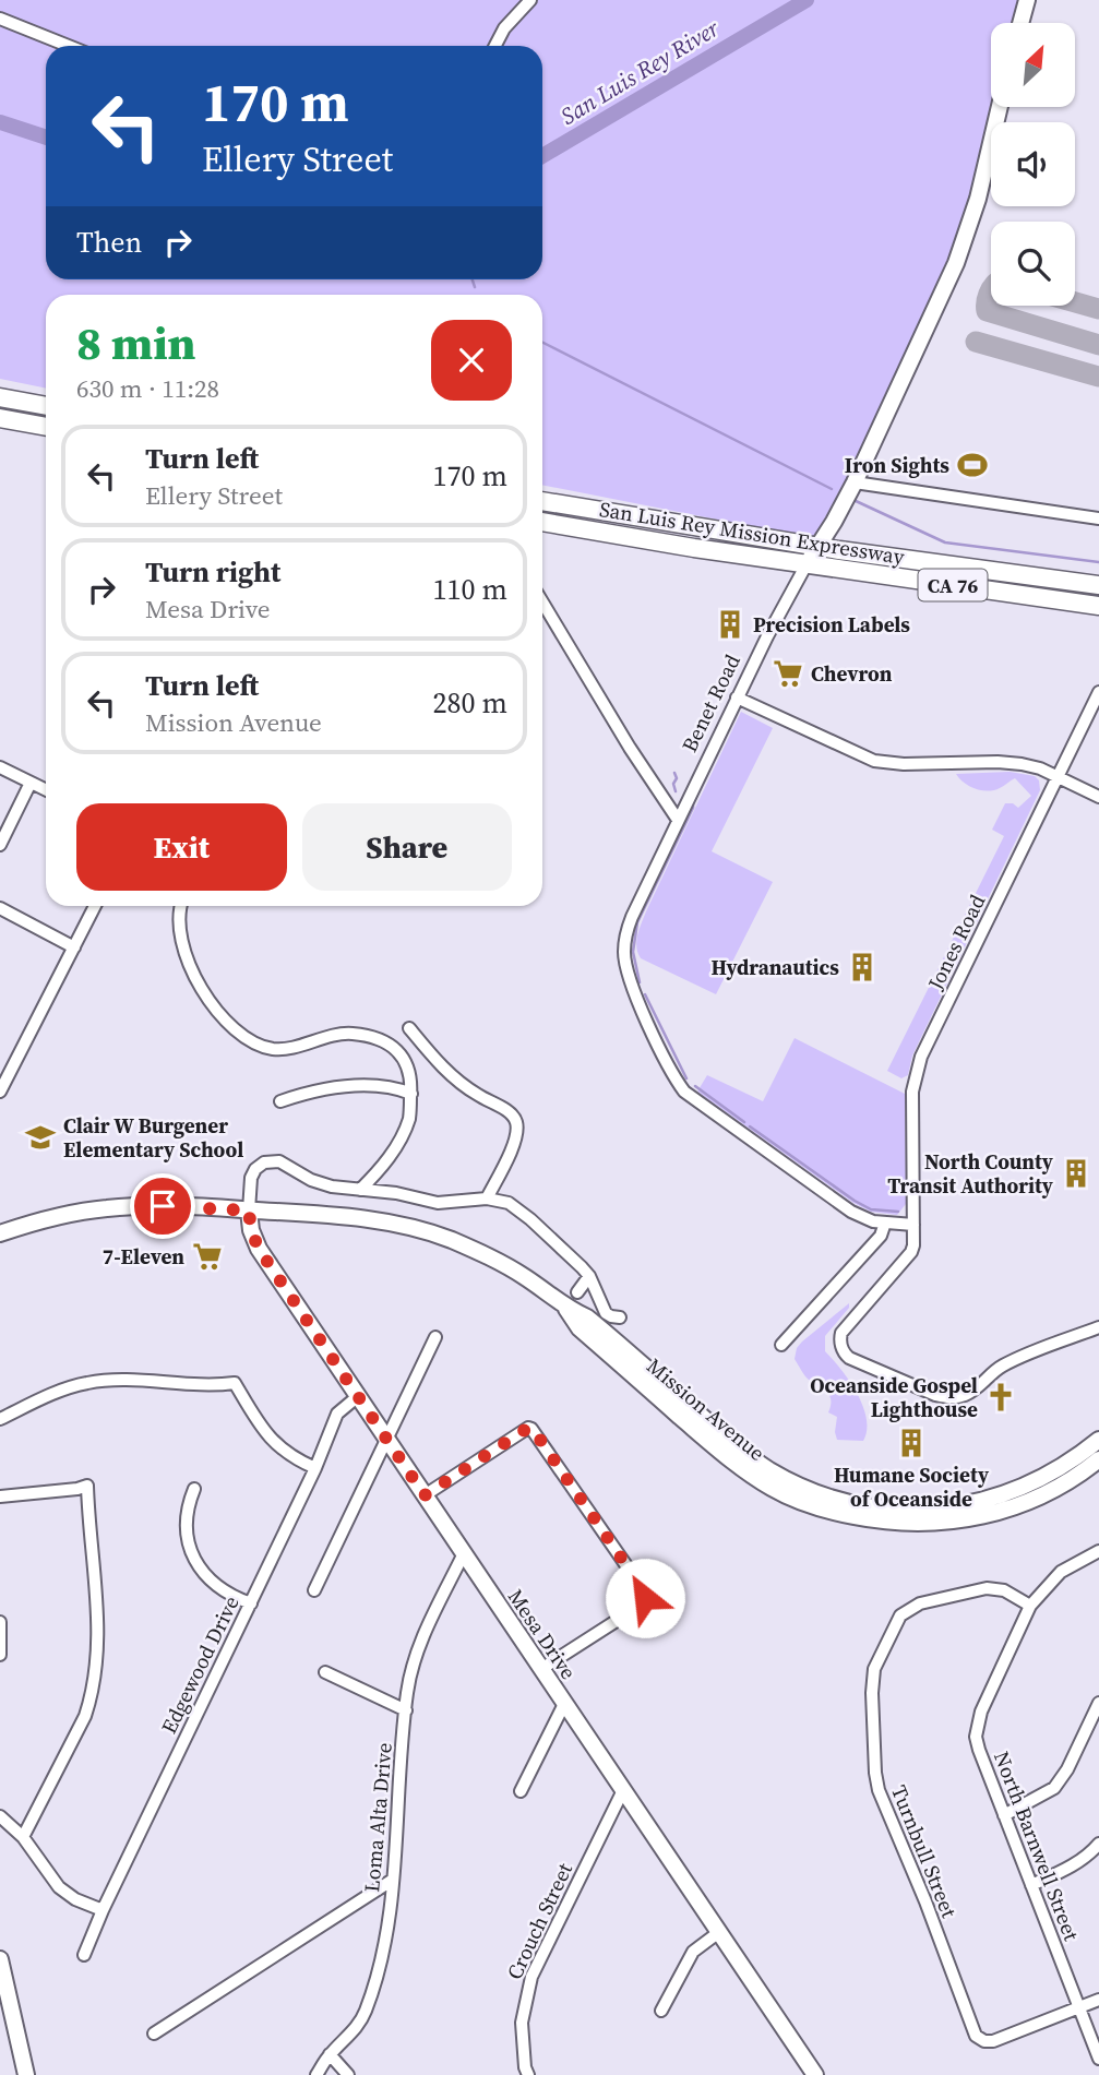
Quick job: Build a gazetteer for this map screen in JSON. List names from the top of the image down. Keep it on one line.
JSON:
{"streets":{"highway":["San Luis Rey Mission Expressway","CA 76"],"main road":["Benet Road","Mission Avenue","Mesa Drive"],"street":["Jones Road","Edgewood Drive","Loma Alta Drive","North Barnwell Street","Turnbull Street","Crouch Street"]},"crossings":[["San Luis Rey Mission Expressway","Benet Road"],["Benet Road","Jones Road"],["Mission Avenue","Mesa Drive"],["Mesa Drive","Edgewood Drive"],["Mesa Drive","Loma Alta Drive"],["Mesa Drive","Crouch Street"],["North Barnwell Street","Turnbull Street"]],"water":["San Luis Rey River"],"places":{"sports":["Iron Sights"],"building":["Precision Labels","Hydranautics","North County Transit Authority","Humane Society of Oceanside"],"supermarket":["Chevron","7-Eleven"],"school or university":["Clair W Burgener Elementary School"],"church":["Oceanside Gospel Lighthouse"]},"north":"top right","page":{"turn":["170 m","Ellery Street"],"then":"Then","heading":["8 min","630 m · 11:28"],"list":[{"name":"Turn left","note":"Ellery Street","value":"170 m"},{"name":"Turn right","note":"Mesa Drive","value":"110 m"},{"name":"Turn left","note":"Mission Avenue","value":"280 m"}],"buttons":["Exit","Share"]}}
